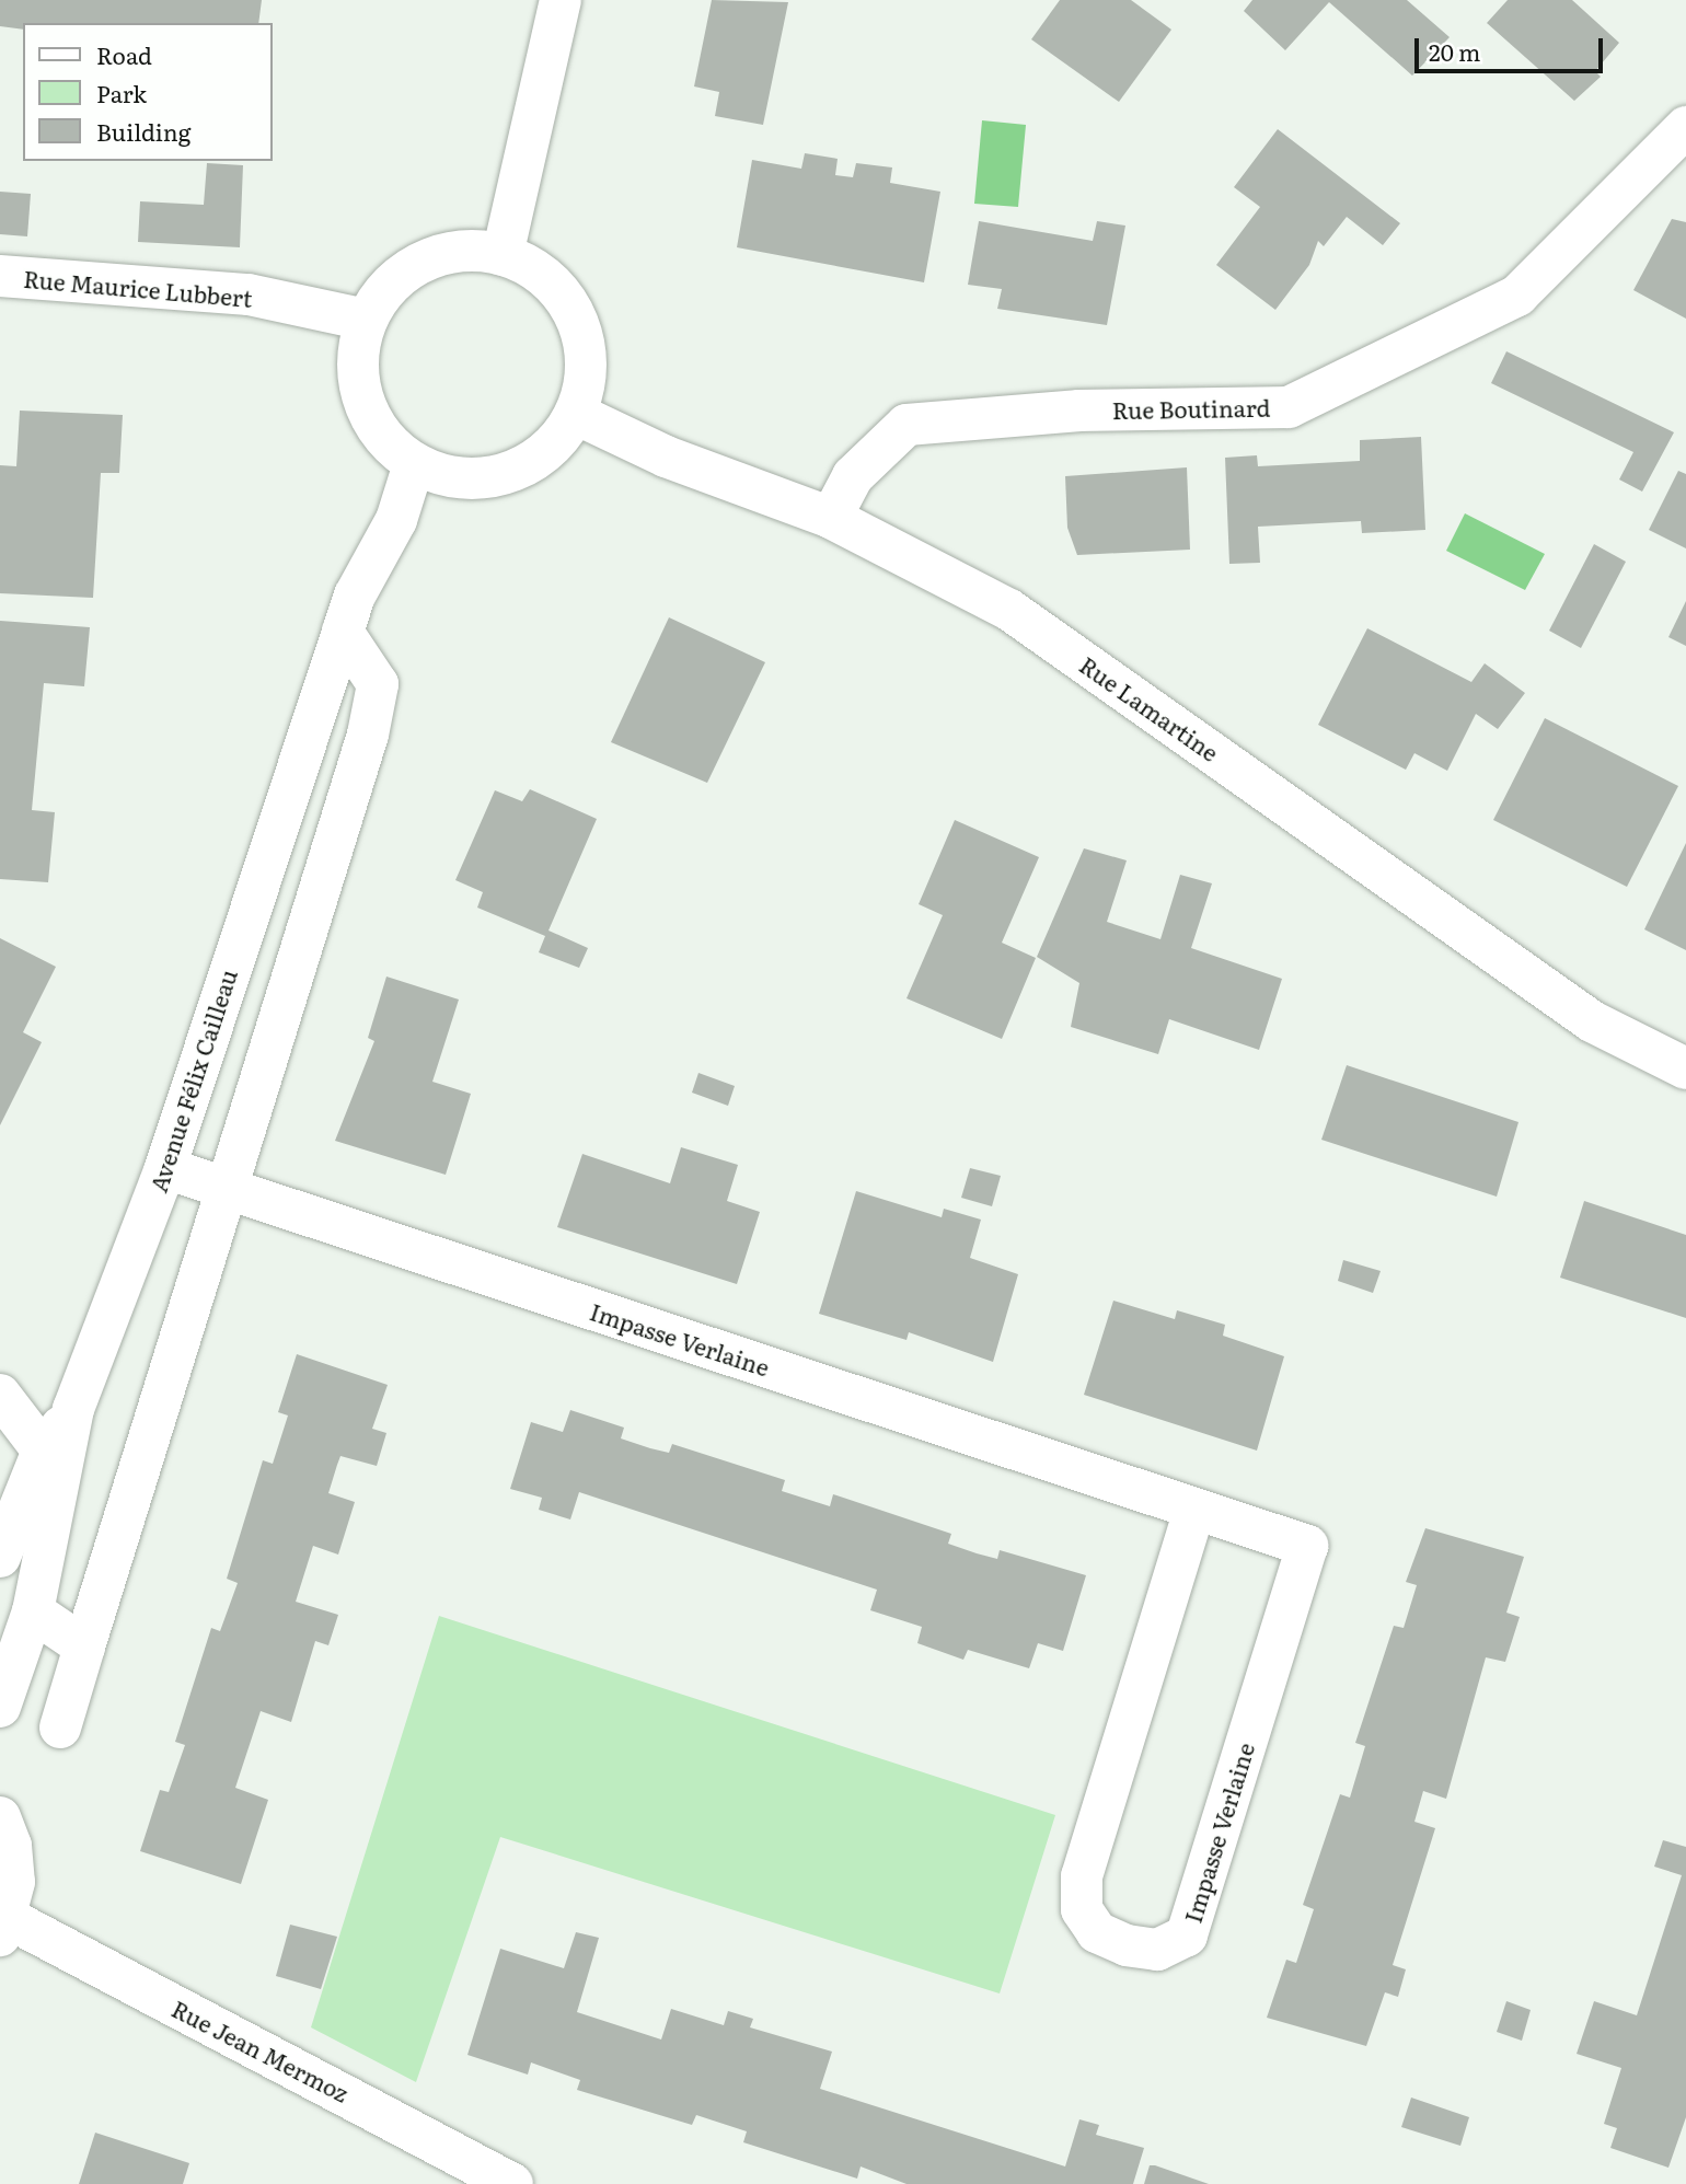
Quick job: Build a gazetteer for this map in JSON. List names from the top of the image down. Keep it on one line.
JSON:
{"streets":{"street":["Rue Maurice Lubbert","Rue Boutinard","Rue Lamartine","Avenue Félix Cailleau","Impasse Verlaine","Rue Jean Mermoz"]},"crossings":[["Rue Maurice Lubbert","Rue Lamartine"],["Rue Maurice Lubbert","Avenue Félix Cailleau"],["Rue Boutinard","Rue Lamartine"],["Rue Lamartine","Avenue Félix Cailleau"],["Avenue Félix Cailleau","Impasse Verlaine"]],"legend":["Road","Park","Building"],"scale_bar":"20 m"}
